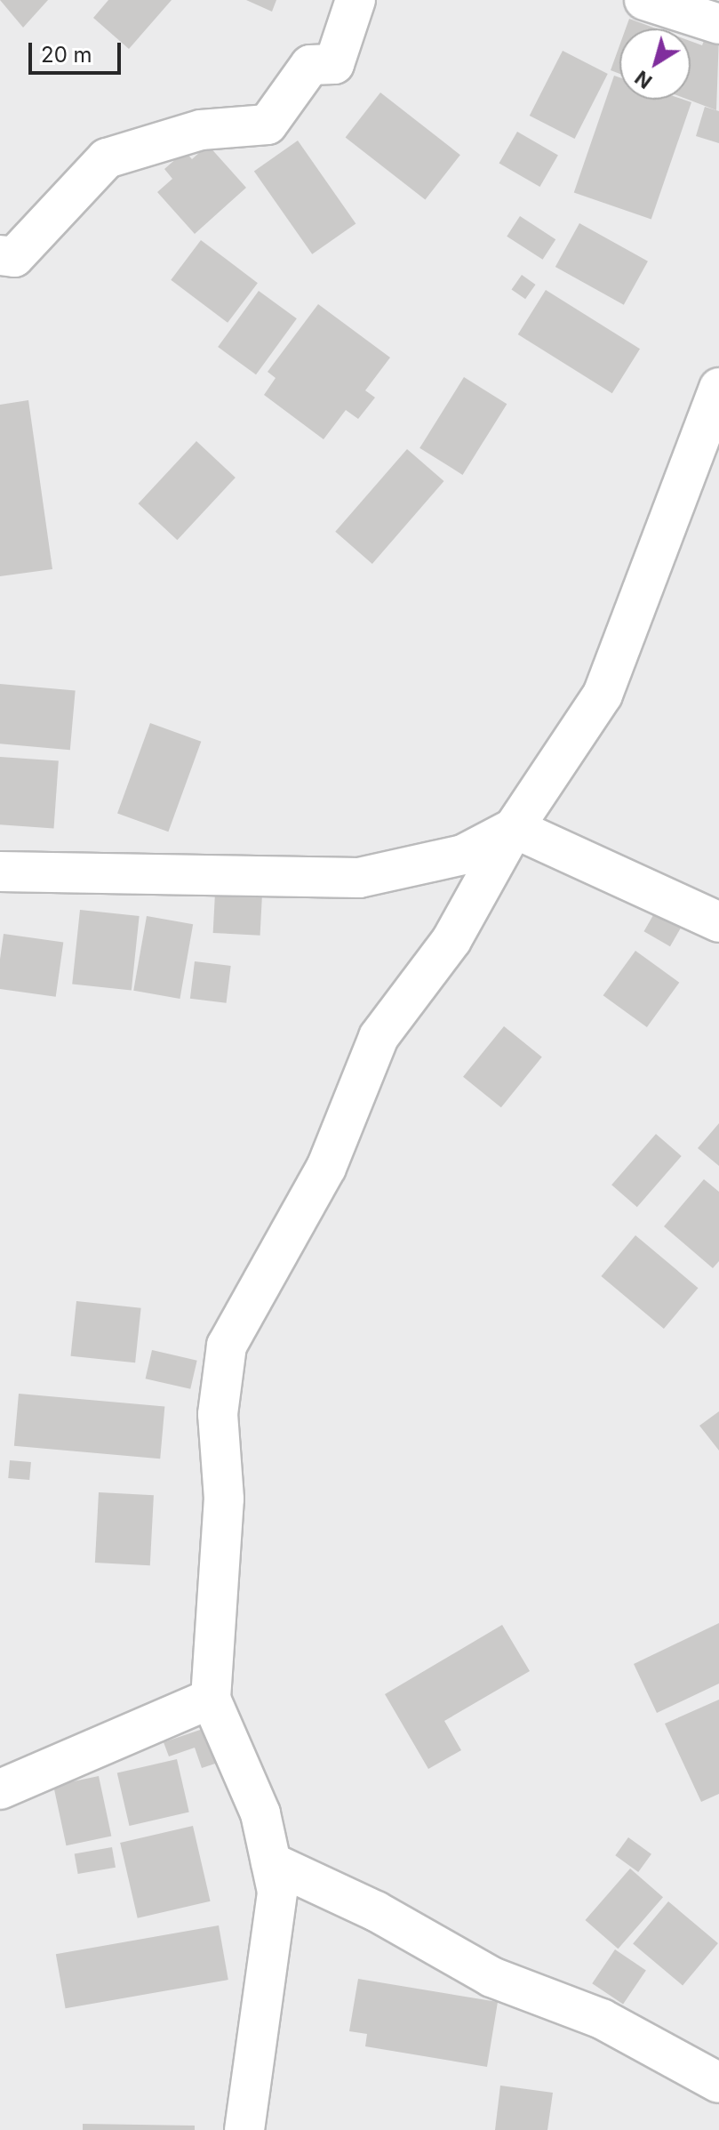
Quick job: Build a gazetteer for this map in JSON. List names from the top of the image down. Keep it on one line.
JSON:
{"scale_bar":"20 m","north":"bottom left"}
